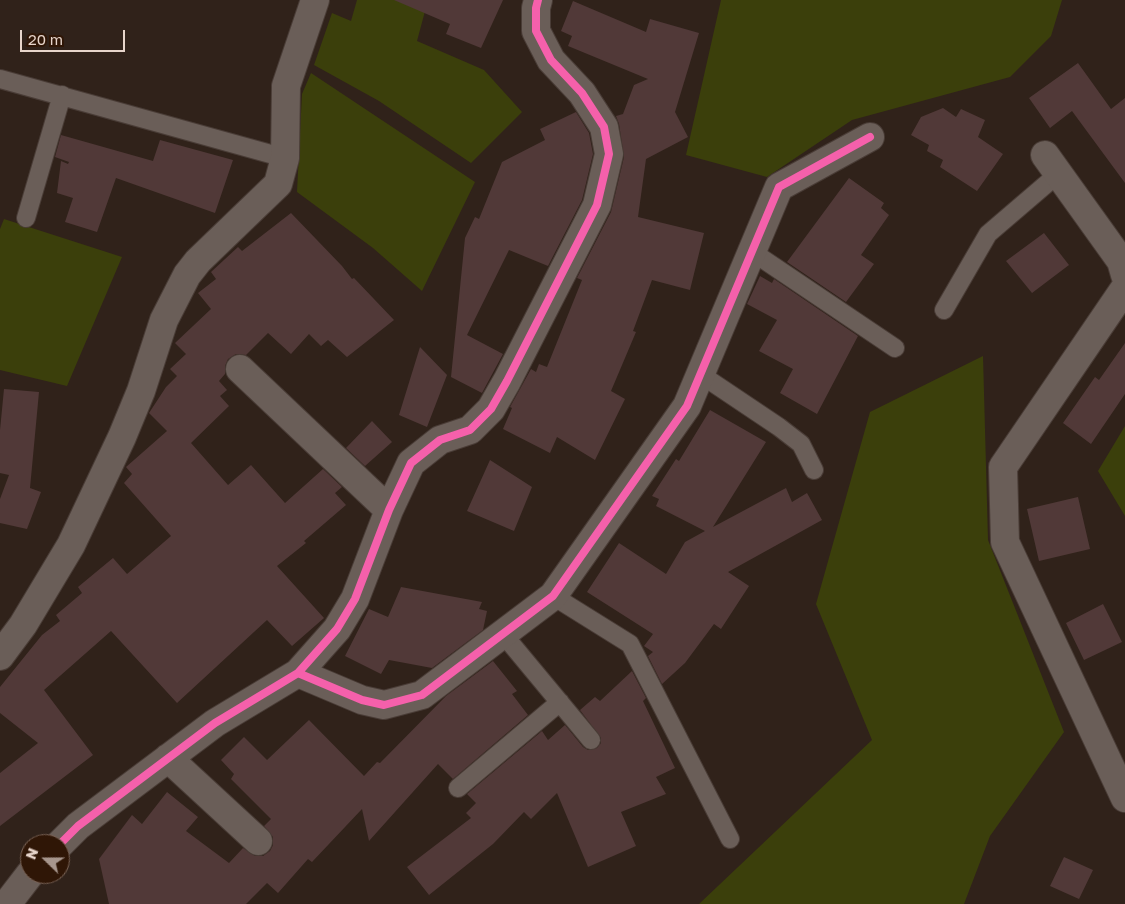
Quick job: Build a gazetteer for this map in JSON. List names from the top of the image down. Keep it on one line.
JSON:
{"scale_bar":"20 m","north":"left"}
